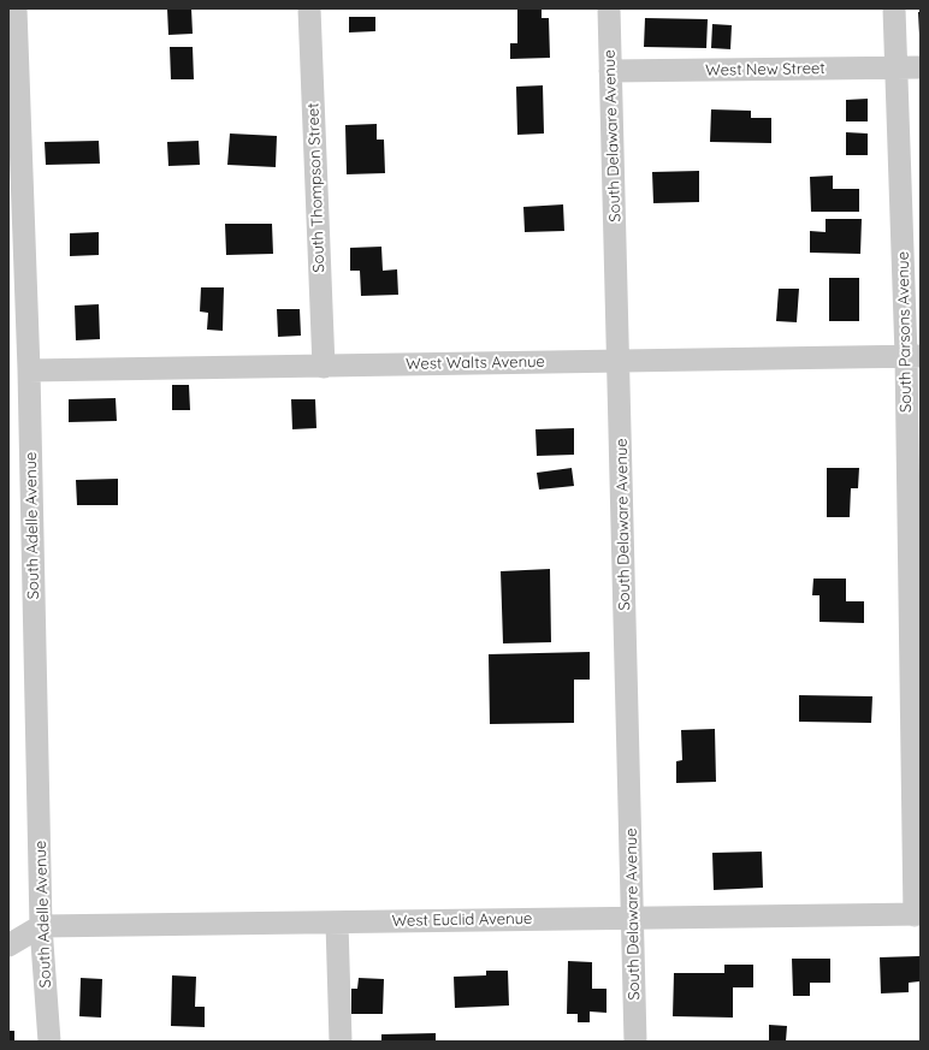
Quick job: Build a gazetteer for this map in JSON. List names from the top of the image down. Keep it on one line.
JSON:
{"streets":{"street":["West New Street","South Delaware Avenue","South Thompson Street","South Parsons Avenue","West Walts Avenue","South Adelle Avenue","West Euclid Avenue"]},"crossings":[["West New Street","South Delaware Avenue"],["West New Street","South Parsons Avenue"],["South Delaware Avenue","West Walts Avenue"],["South Delaware Avenue","West Euclid Avenue"],["South Thompson Street","West Walts Avenue"],["South Parsons Avenue","West Walts Avenue"],["South Parsons Avenue","West Euclid Avenue"],["West Walts Avenue","South Adelle Avenue"],["South Adelle Avenue","West Euclid Avenue"]]}
